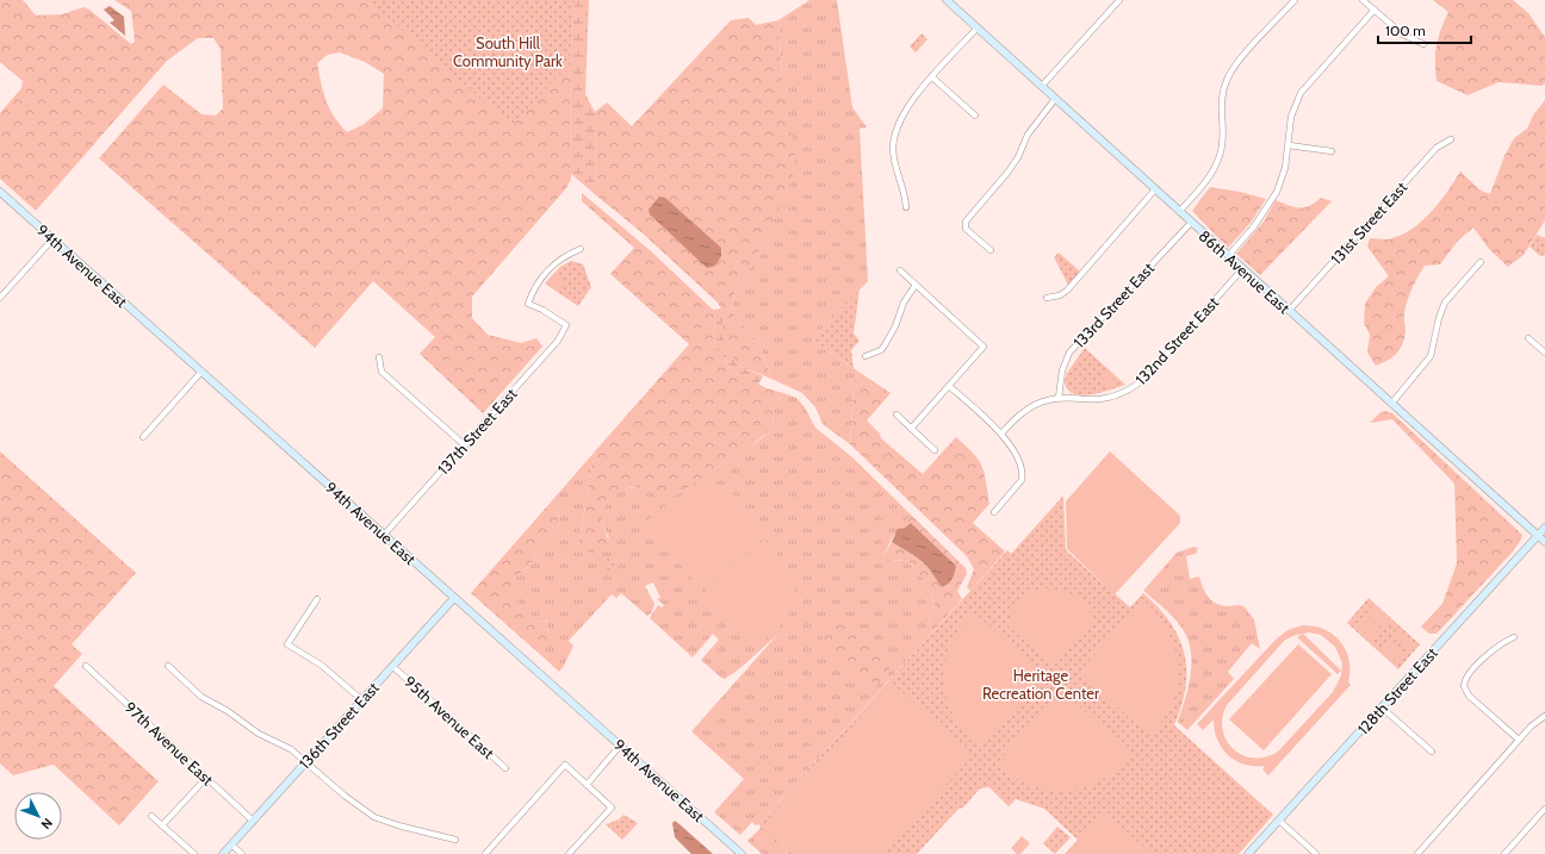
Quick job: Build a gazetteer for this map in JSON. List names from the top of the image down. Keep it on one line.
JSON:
{"streets":{"street":["131st Street East","94th Avenue East","86th Avenue East","133rd Street East","132nd Street East","137th Street East","128th Street East","95th Avenue East","136th Street East","97th Avenue East"]},"crossings":[["131st Street East","86th Avenue East"],["94th Avenue East","137th Street East"],["94th Avenue East","136th Street East"],["86th Avenue East","133rd Street East"],["86th Avenue East","132nd Street East"],["86th Avenue East","128th Street East"],["133rd Street East","132nd Street East"],["95th Avenue East","136th Street East"],["136th Street East","97th Avenue East"]],"parks":["South Hill Community Park","Heritage Recreation Center"],"scale_bar":"100 m","north":"bottom right"}
